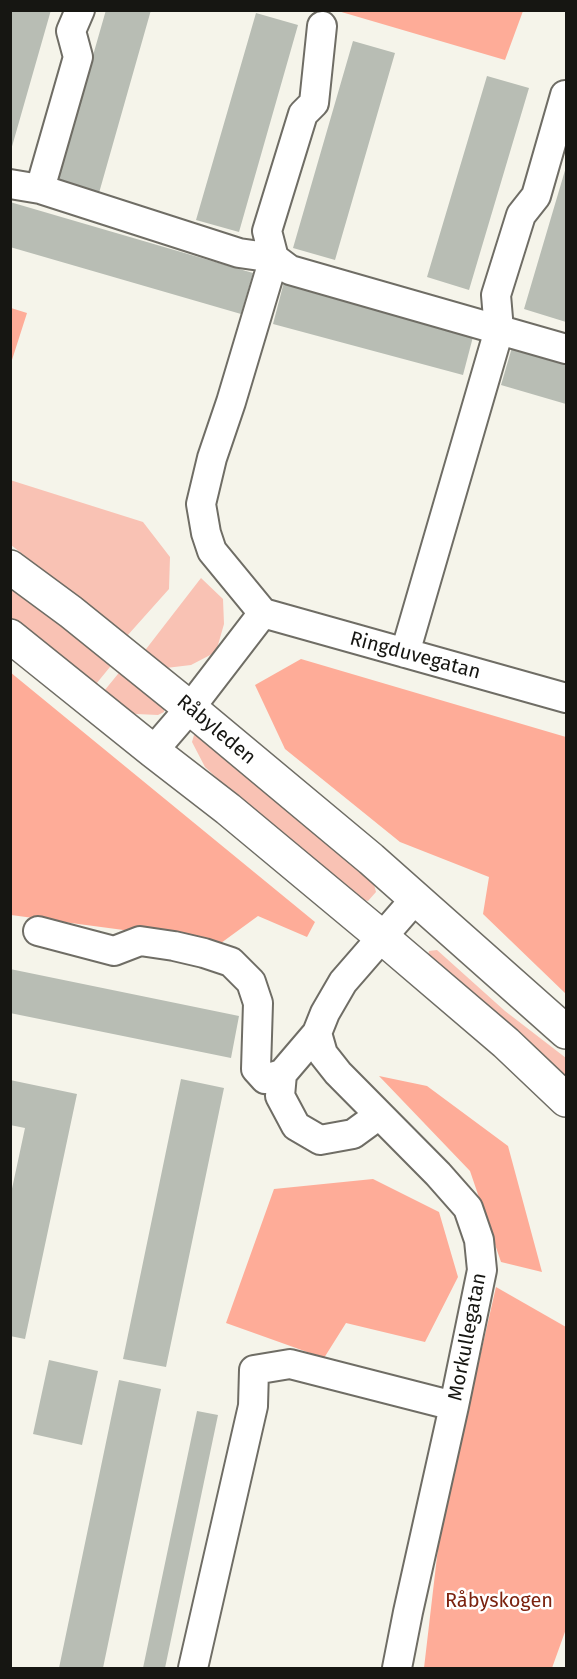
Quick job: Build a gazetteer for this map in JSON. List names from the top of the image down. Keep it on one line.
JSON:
{"streets":{"main road":["Råbyleden"],"street":["Ringduvegatan","Morkullegatan"]},"parks":["Råbyskogen"]}
